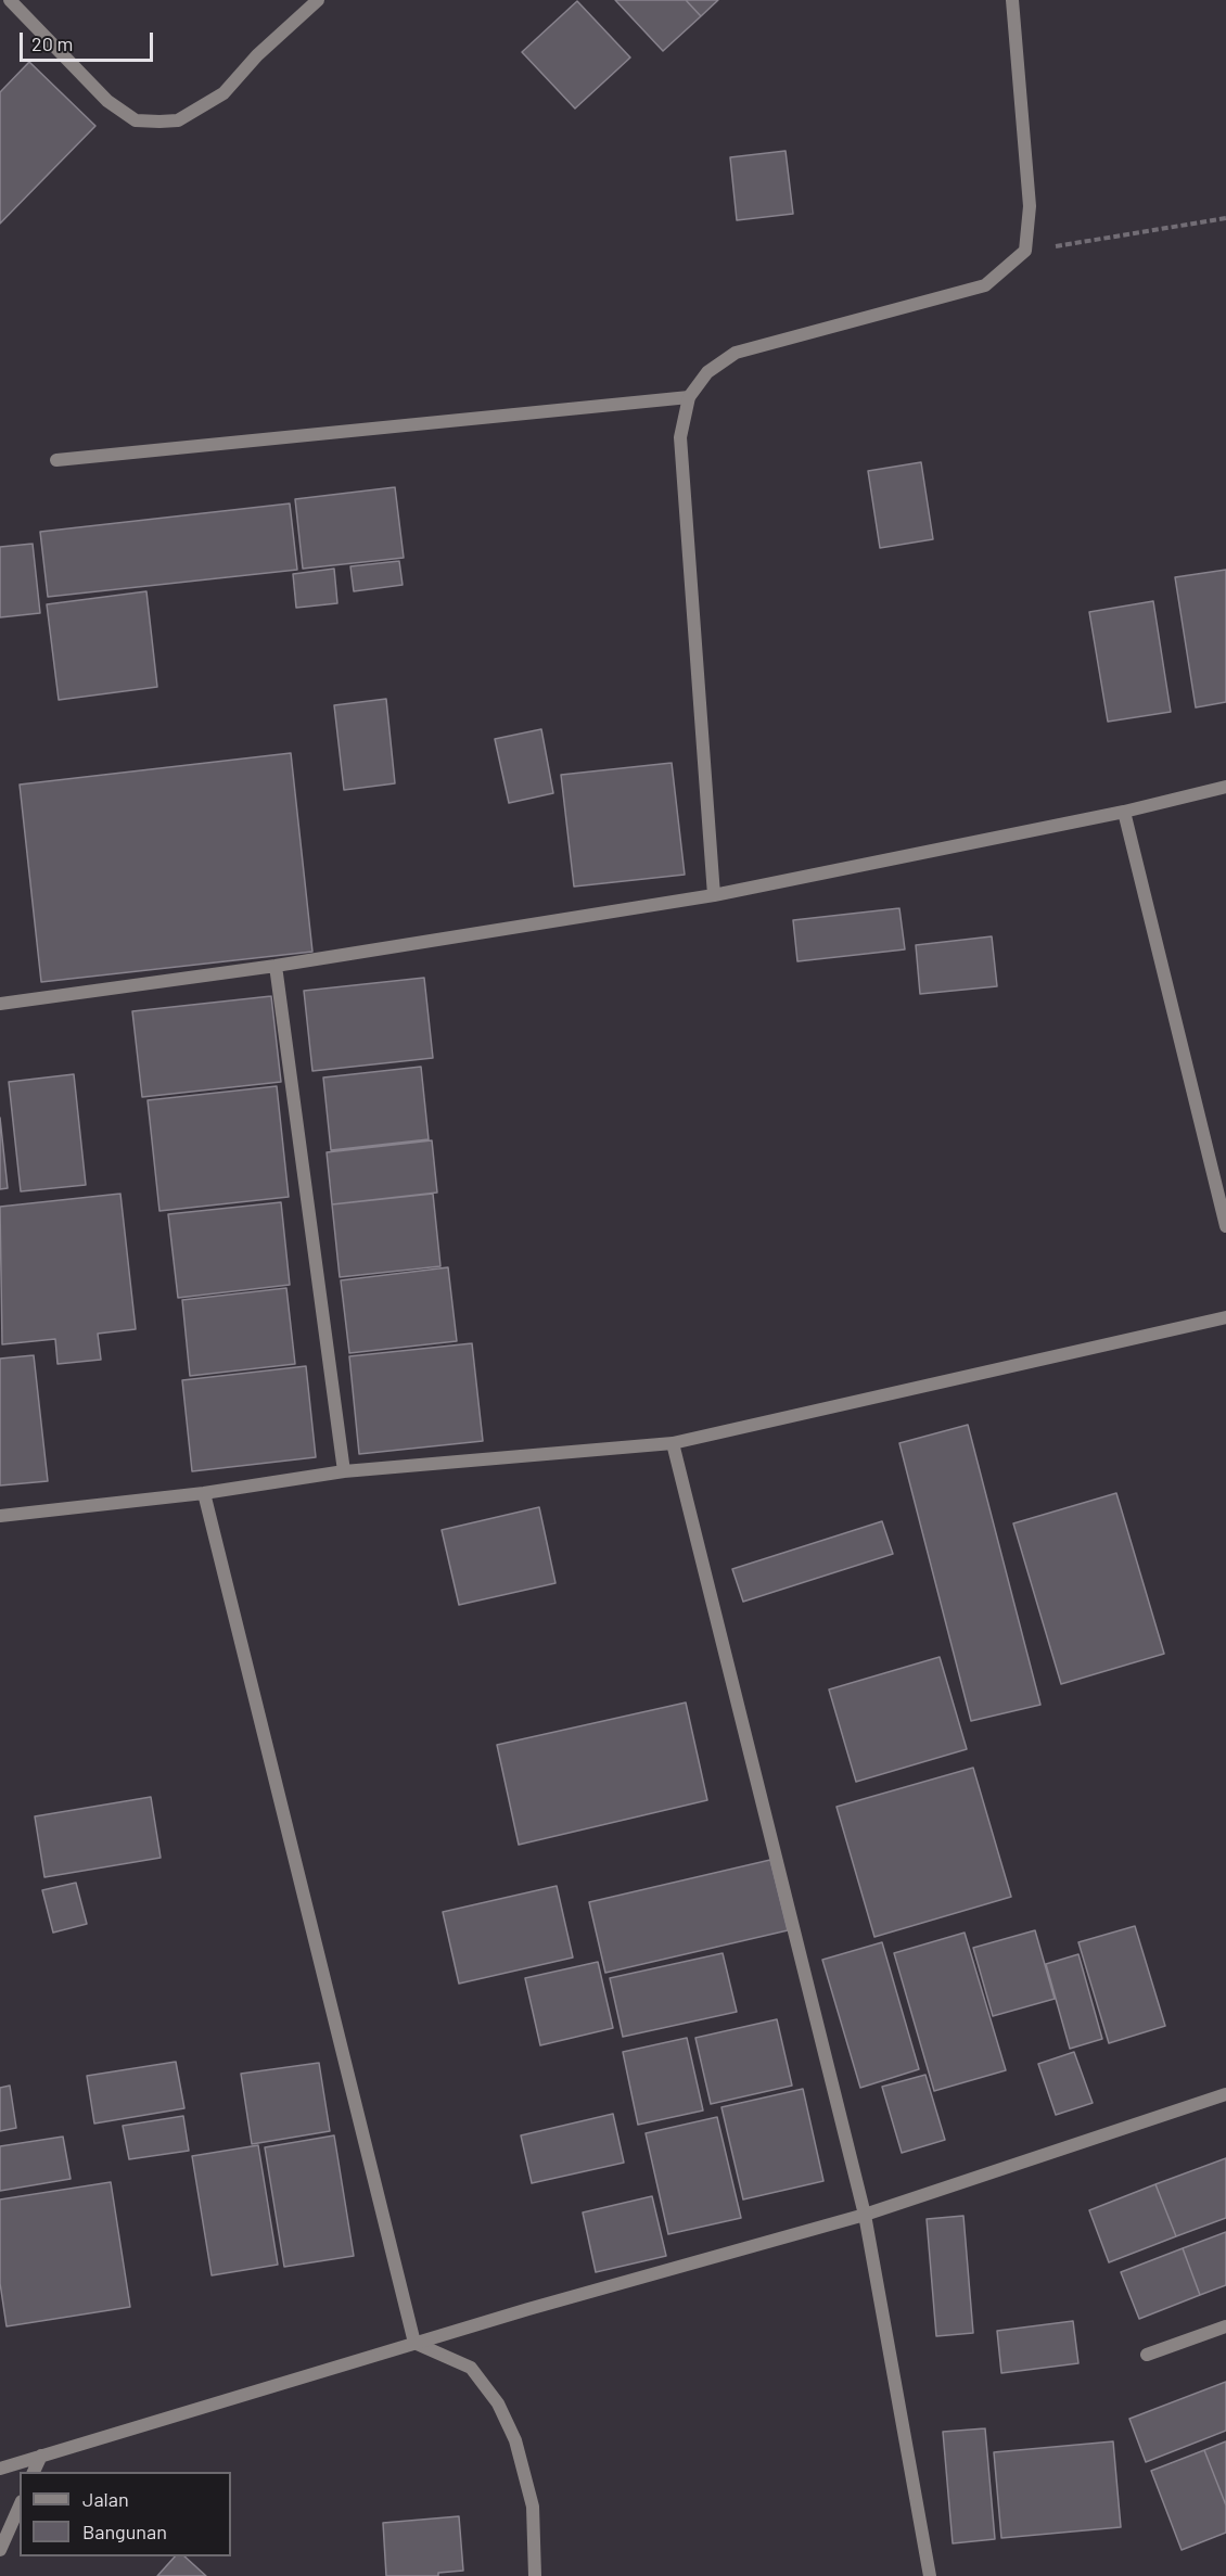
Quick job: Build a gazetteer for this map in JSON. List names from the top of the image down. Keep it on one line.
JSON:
{"legend":["Jalan","Bangunan"],"scale_bar":"20 m"}
